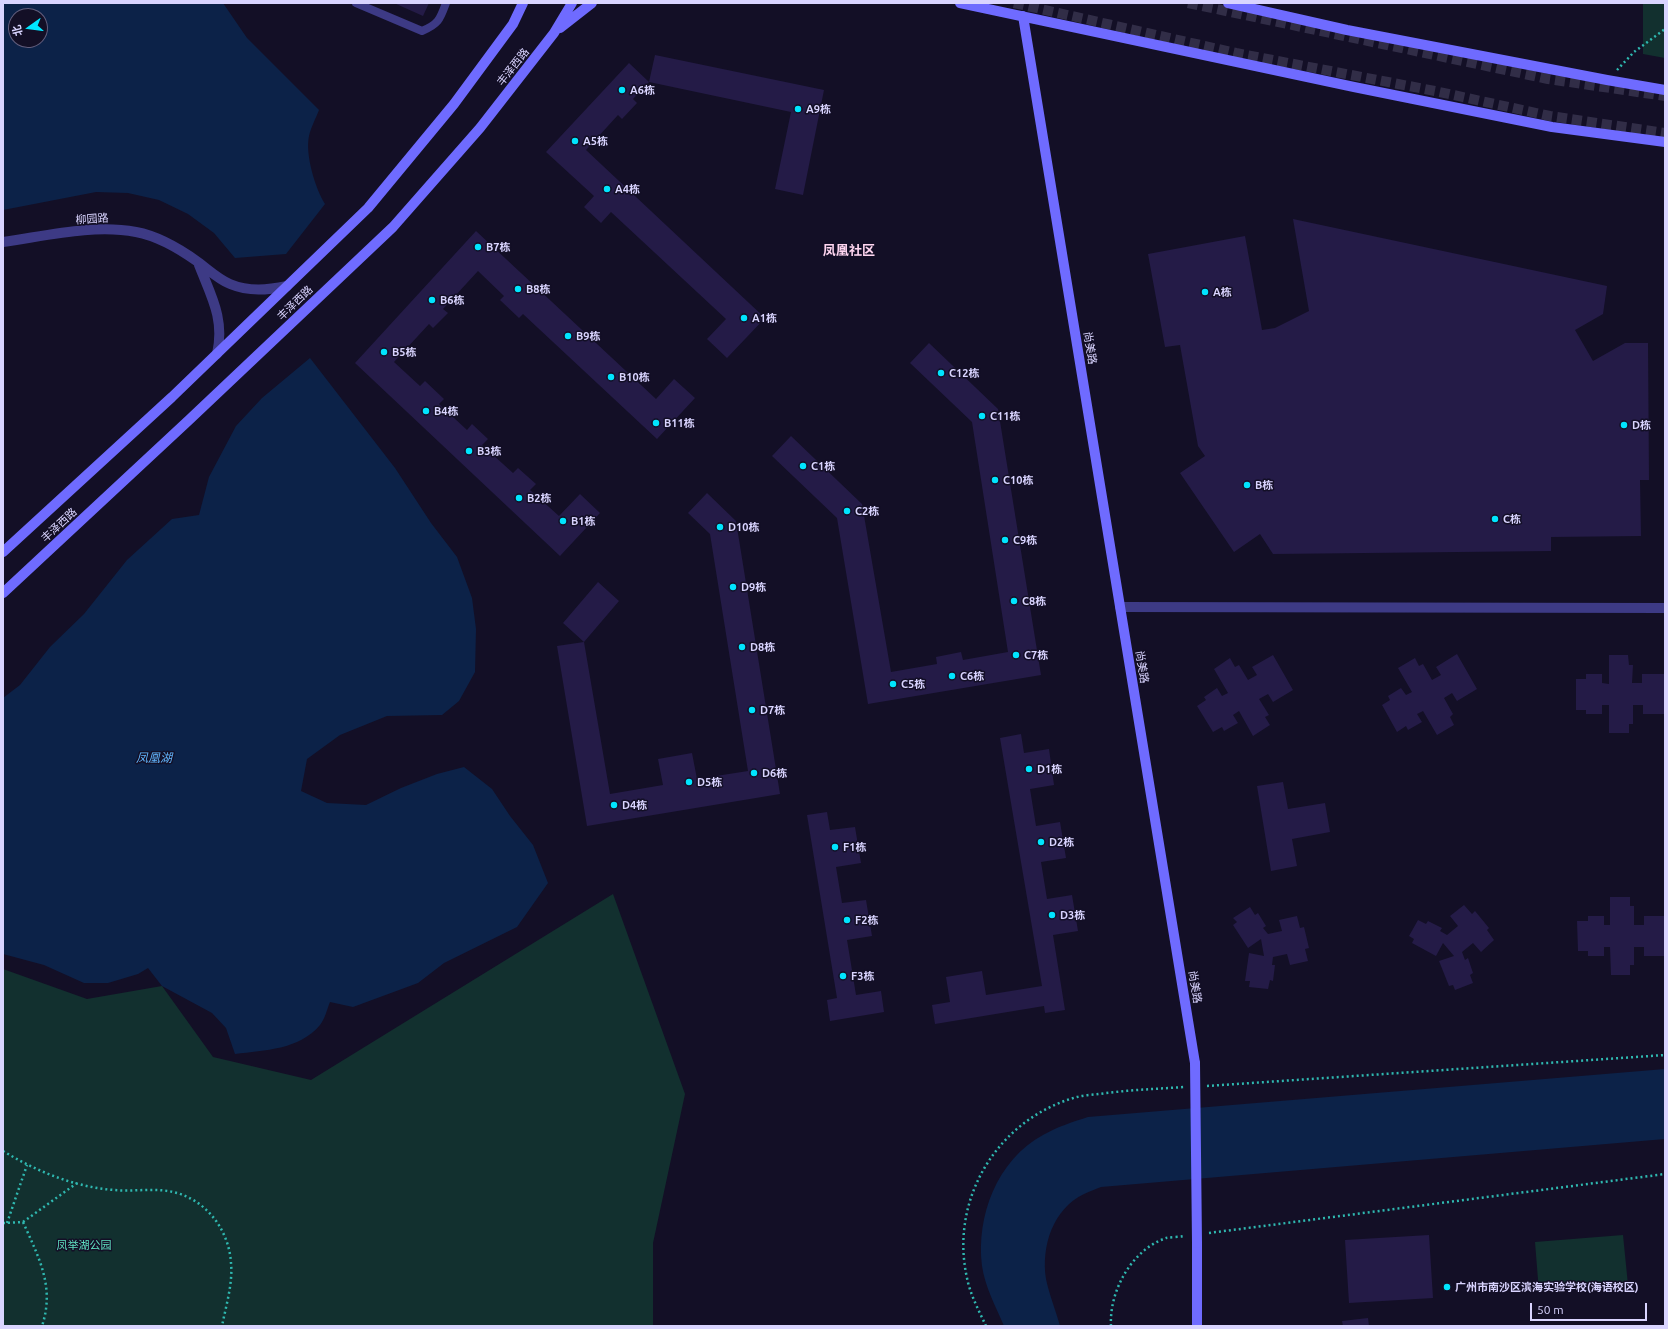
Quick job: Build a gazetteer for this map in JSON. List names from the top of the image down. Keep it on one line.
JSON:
{"streets":{"main road":["丰泽西路","尚美路"],"street":["柳园路"]},"crossings":[["丰泽西路","柳园路"]],"districts":["凤凰社区"],"water":["凤凰湖"],"parks":["凤举湖公园"],"places":["A6栋","A9栋","A5栋","A4栋","B7栋","B8栋","A栋","B6栋","A1栋","B9栋","B5栋","C12栋","B10栋","B4栋","C11栋","B11栋","D栋","B3栋","C1栋","C10栋","B栋","B2栋","C2栋","C栋","B1栋","D10栋","C9栋","D9栋","C8栋","D8栋","C7栋","C6栋","C5栋","D7栋","D1栋","D6栋","D5栋","D4栋","D2栋","F1栋","D3栋","F2栋","F3栋","广州市南沙区滨海实验学校(海语校区)"],"scale_bar":"50 m","north":"left"}
